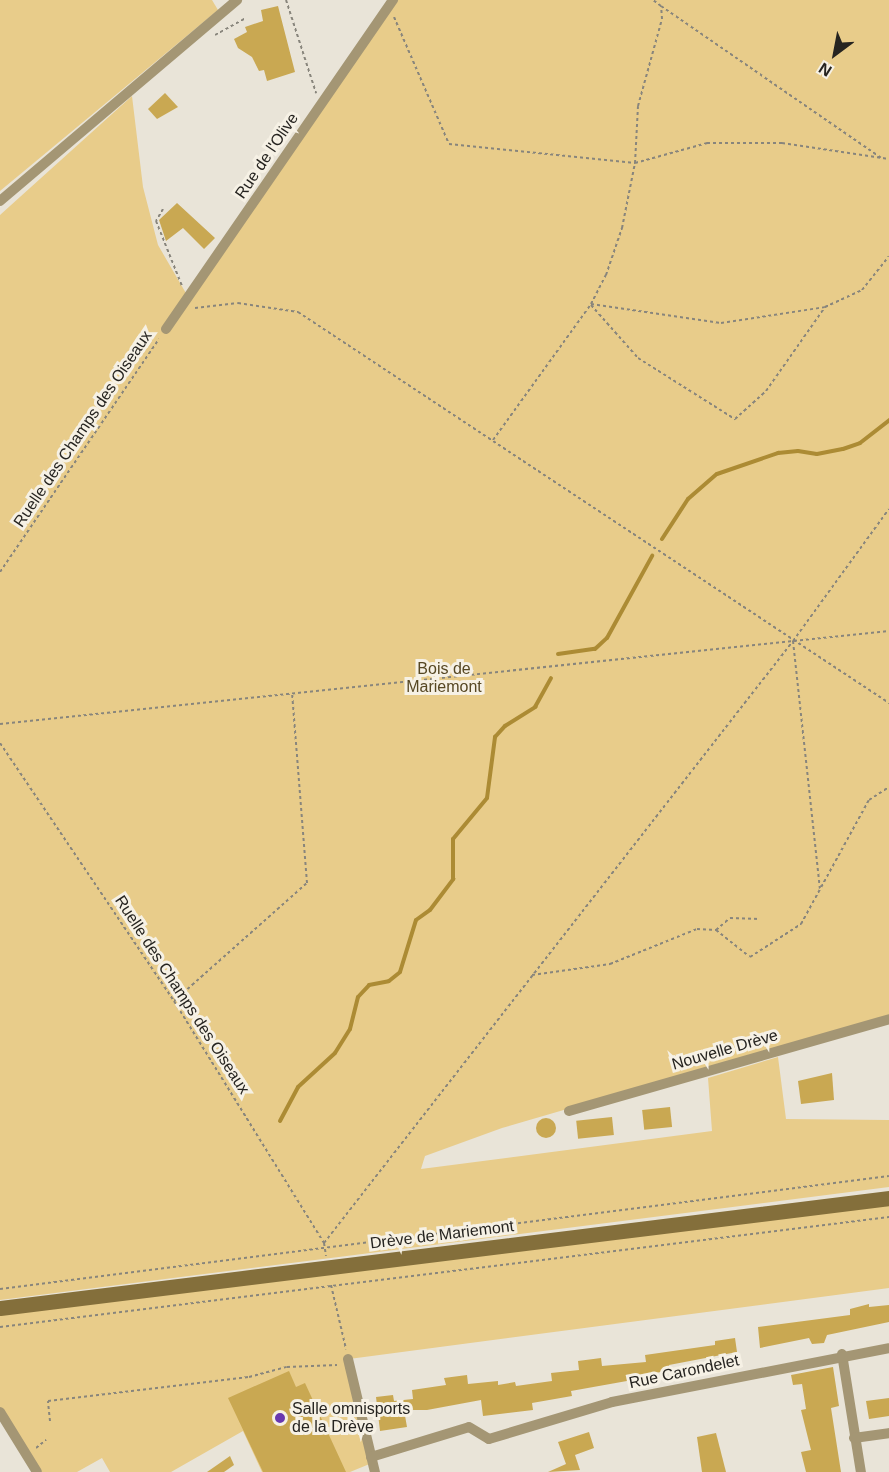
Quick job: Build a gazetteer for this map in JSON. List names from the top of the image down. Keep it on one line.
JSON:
{"streets":{"street":["Rue de l'Olive","Nouvelle Drève","Drève de Mariemont","Rue Carondelet"],"path":["Ruelle des Champs des Oiseaux"]},"crossings":[["Rue de l'Olive","Ruelle des Champs des Oiseaux"],["Ruelle des Champs des Oiseaux","Drève de Mariemont"]],"parks":["Bois de Mariemont"],"places":["Salle omnisports de la Drève"],"north":"bottom left"}
